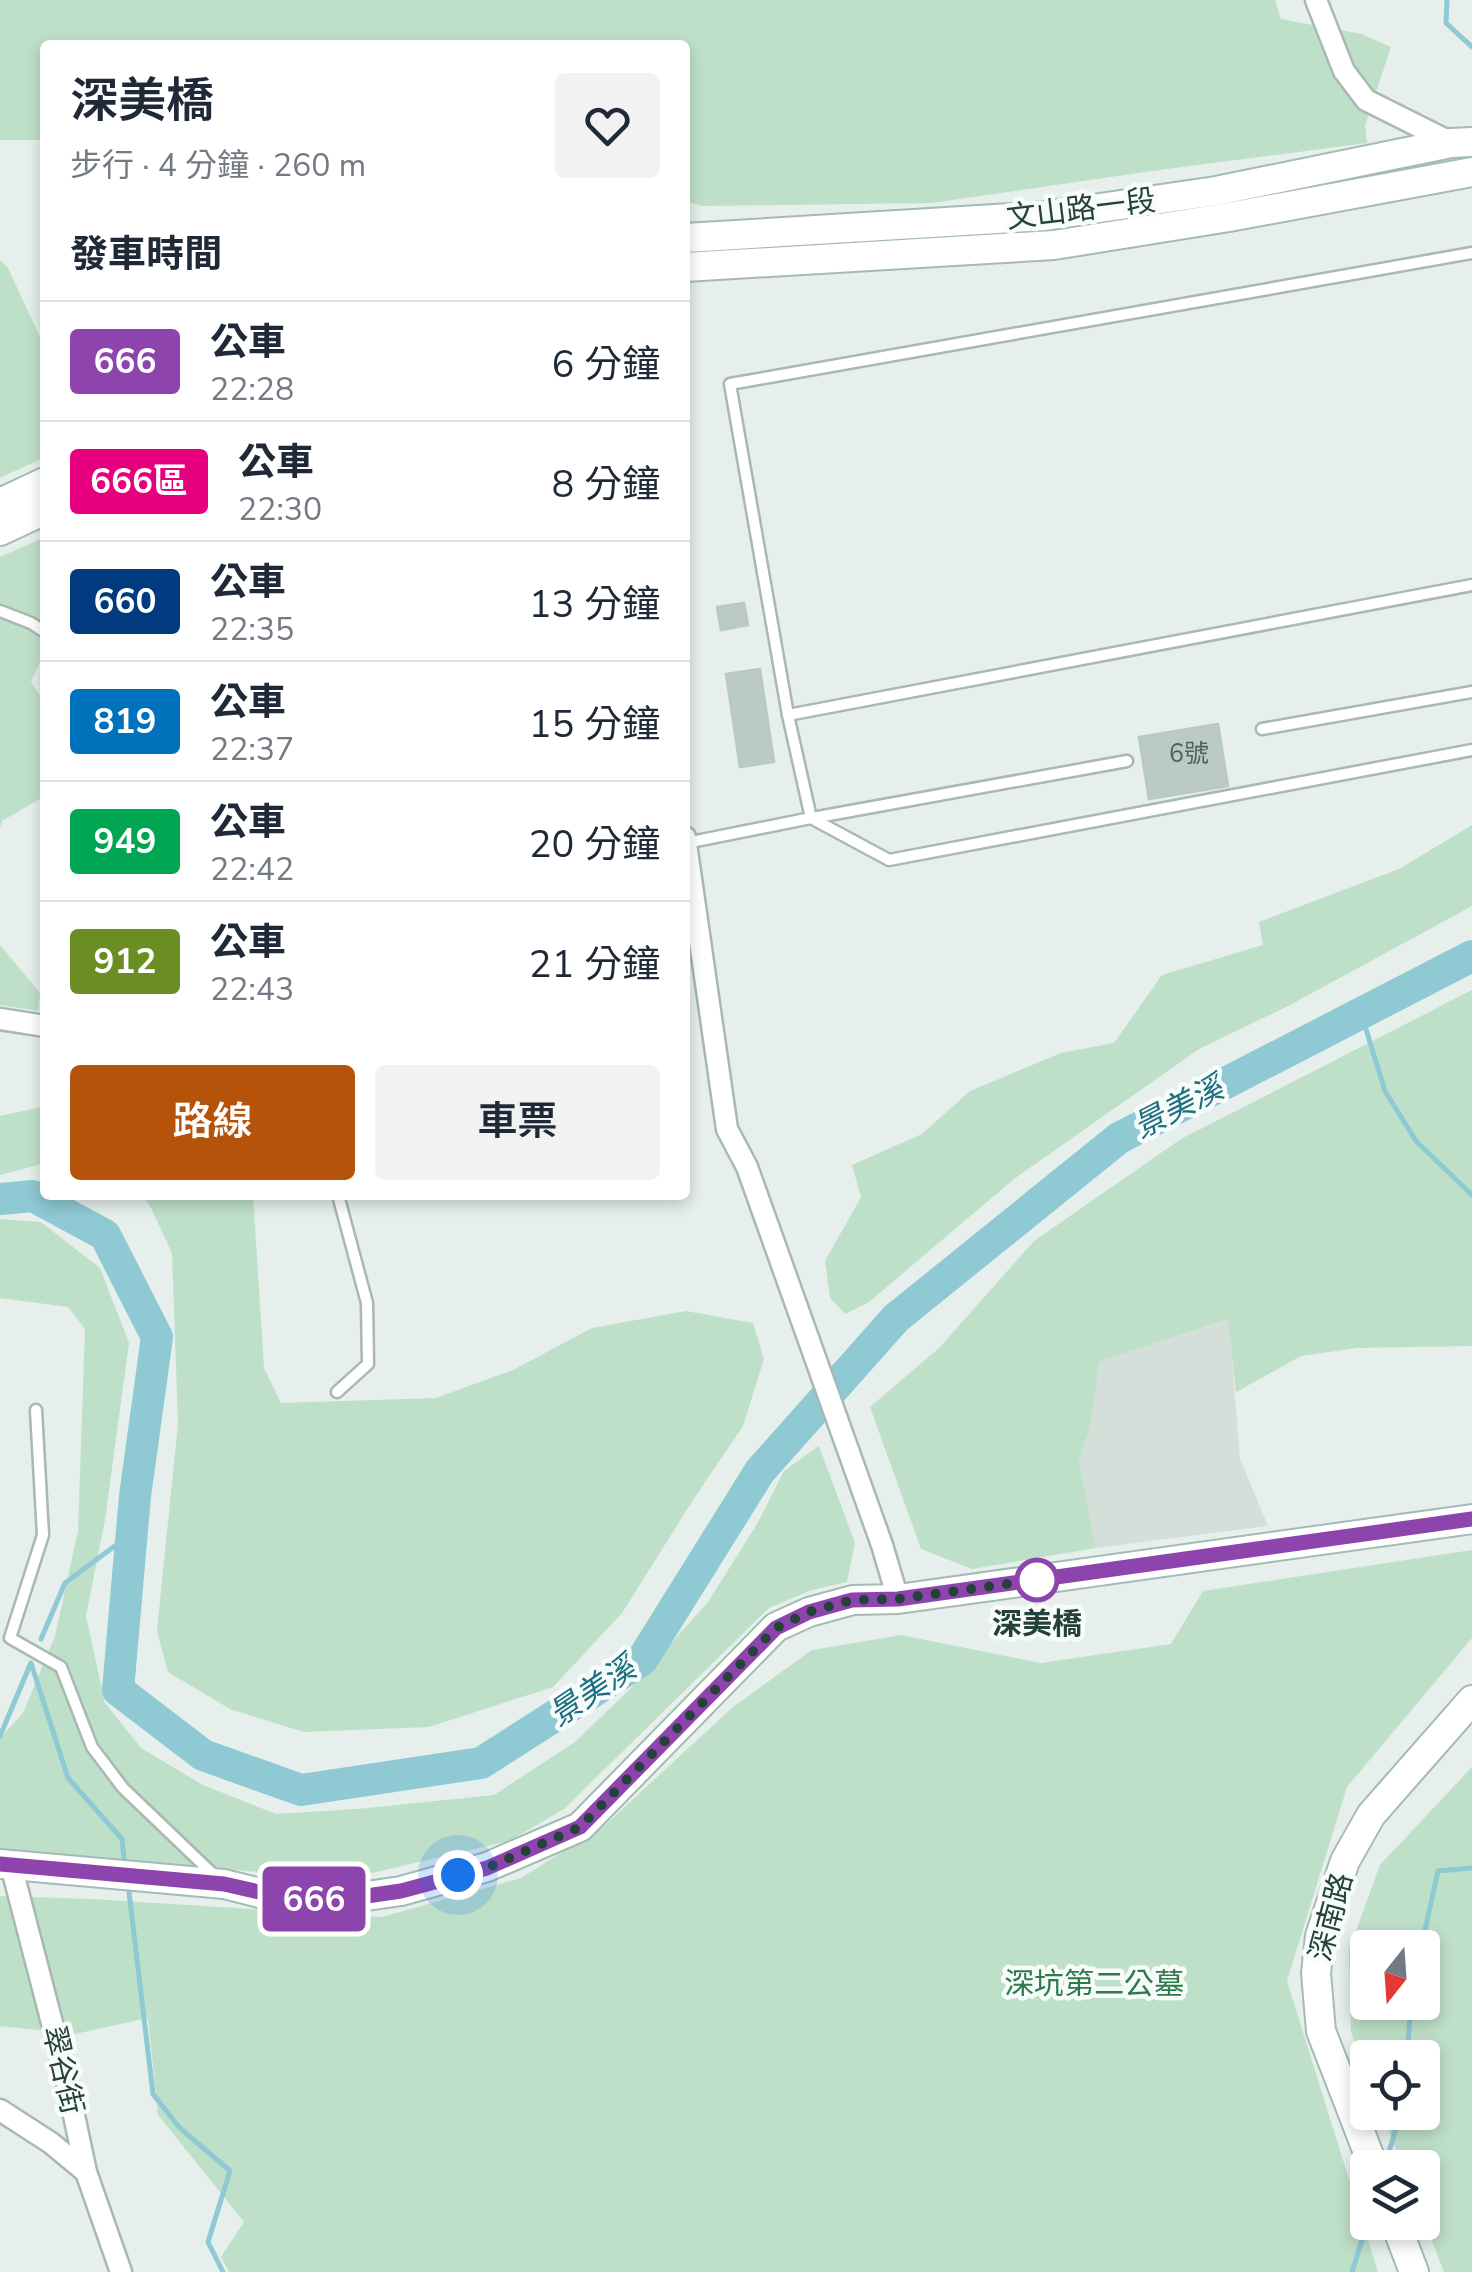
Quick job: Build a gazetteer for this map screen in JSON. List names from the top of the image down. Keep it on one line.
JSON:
{"streets":{"main road":["文山路一段","深南路"],"street":["翠谷街"]},"water":["景美溪"],"parks":["深坑第二公墓"],"places":["深美橋"],"lines":["bus line 666"],"house_numbers":["6號"],"north":"bottom","page":{"on_map":"666","heading":[["深美橋","步行 · 4 分鐘 · 260 m"],"發車時間"],"list":[{"mark":"666","name":"公車","note":"22:28","value":"6 分鐘"},{"mark":"666區","name":"公車","note":"22:30","value":"8 分鐘"},{"mark":"660","name":"公車","note":"22:35","value":"13 分鐘"},{"mark":"819","name":"公車","note":"22:37","value":"15 分鐘"},{"mark":"949","name":"公車","note":"22:42","value":"20 分鐘"},{"mark":"912","name":"公車","note":"22:43","value":"21 分鐘"}],"buttons":["路線","車票"]}}
